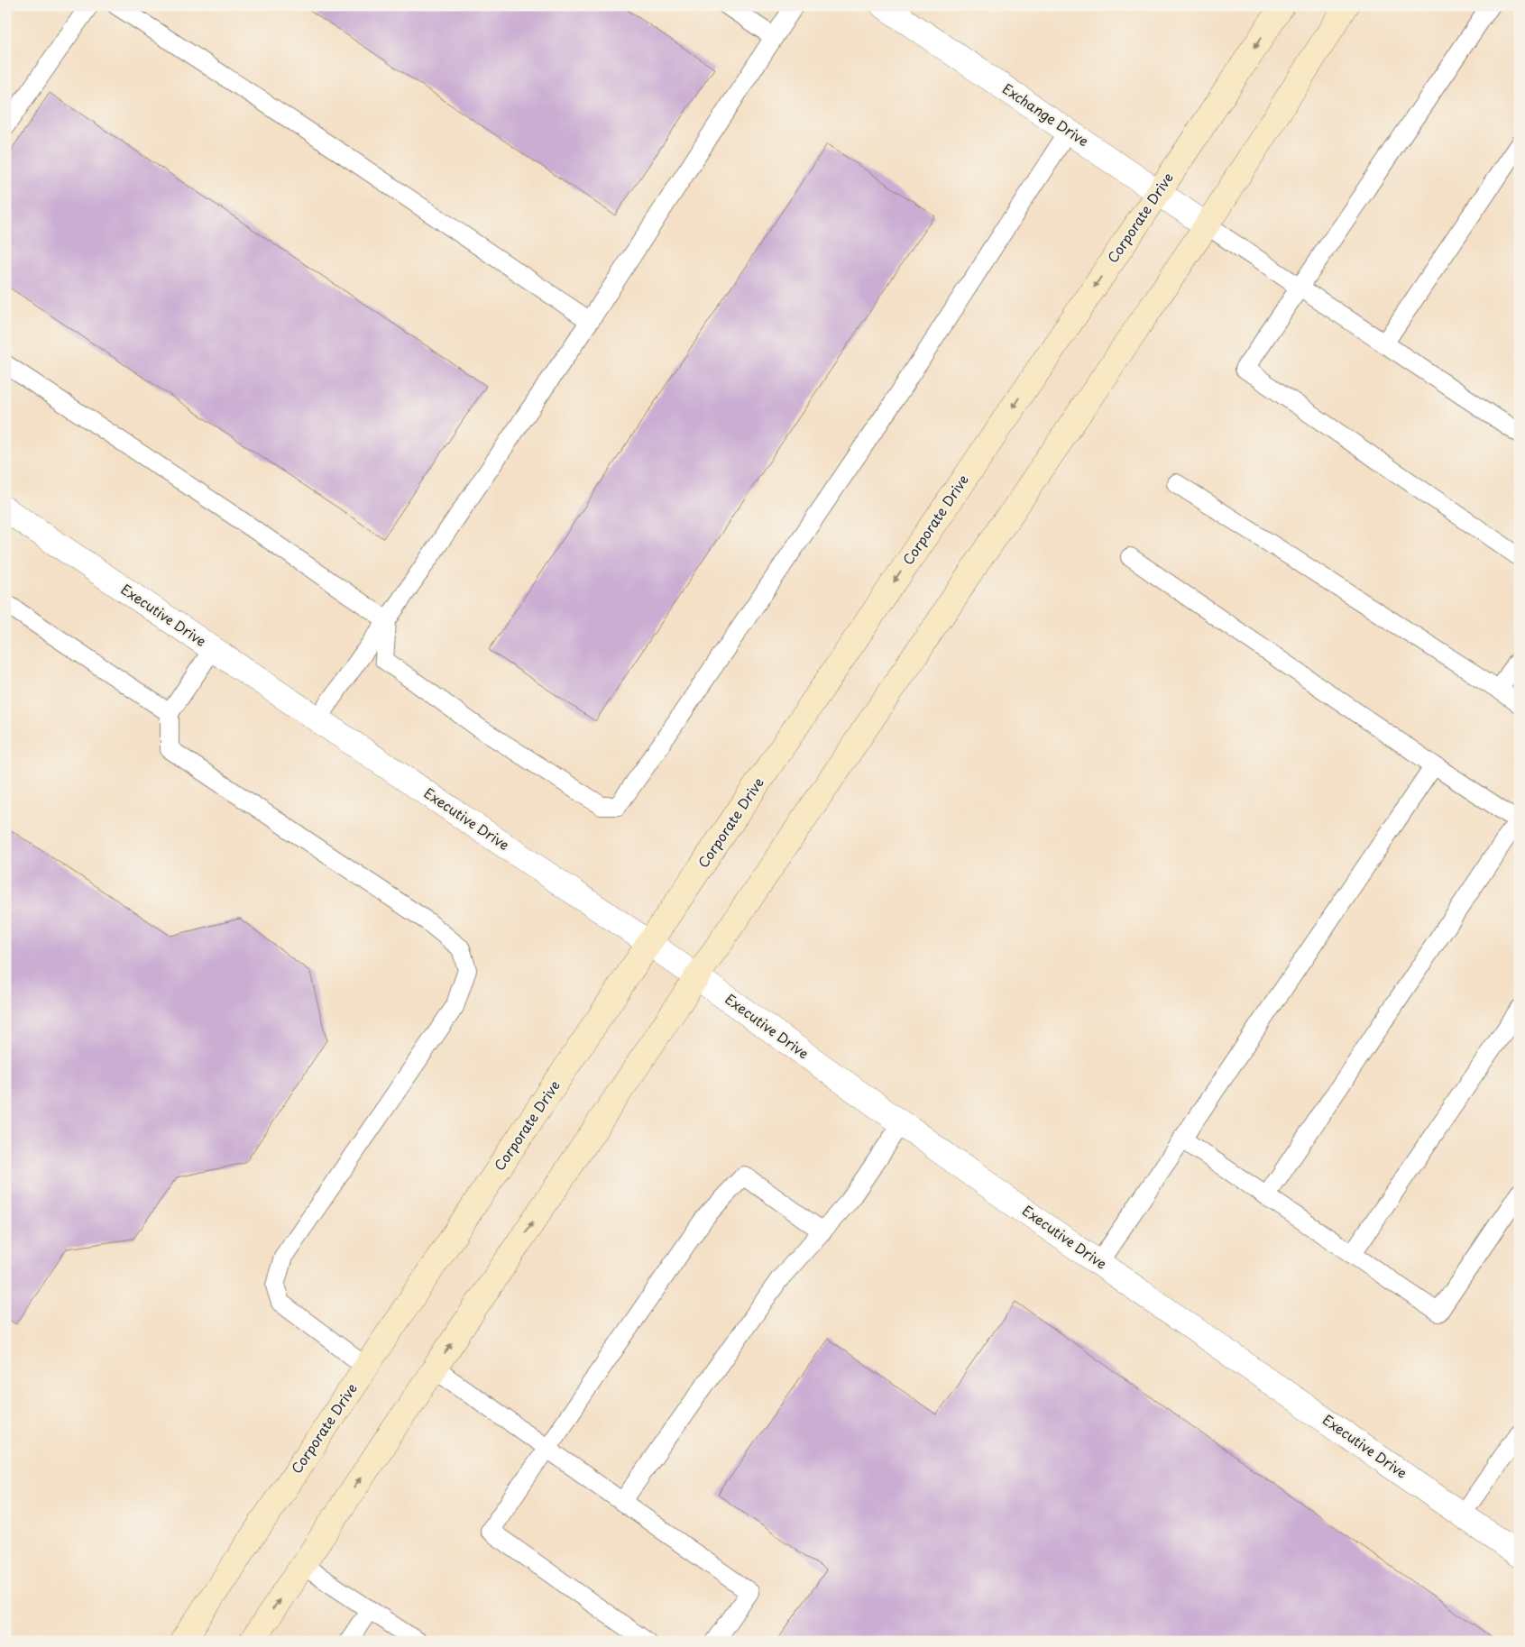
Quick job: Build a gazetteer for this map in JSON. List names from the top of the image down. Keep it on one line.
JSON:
{"streets":{"street":["Exchange Drive","Corporate Drive","Executive Drive"]},"crossings":[["Exchange Drive","Corporate Drive"],["Corporate Drive","Executive Drive"]]}
